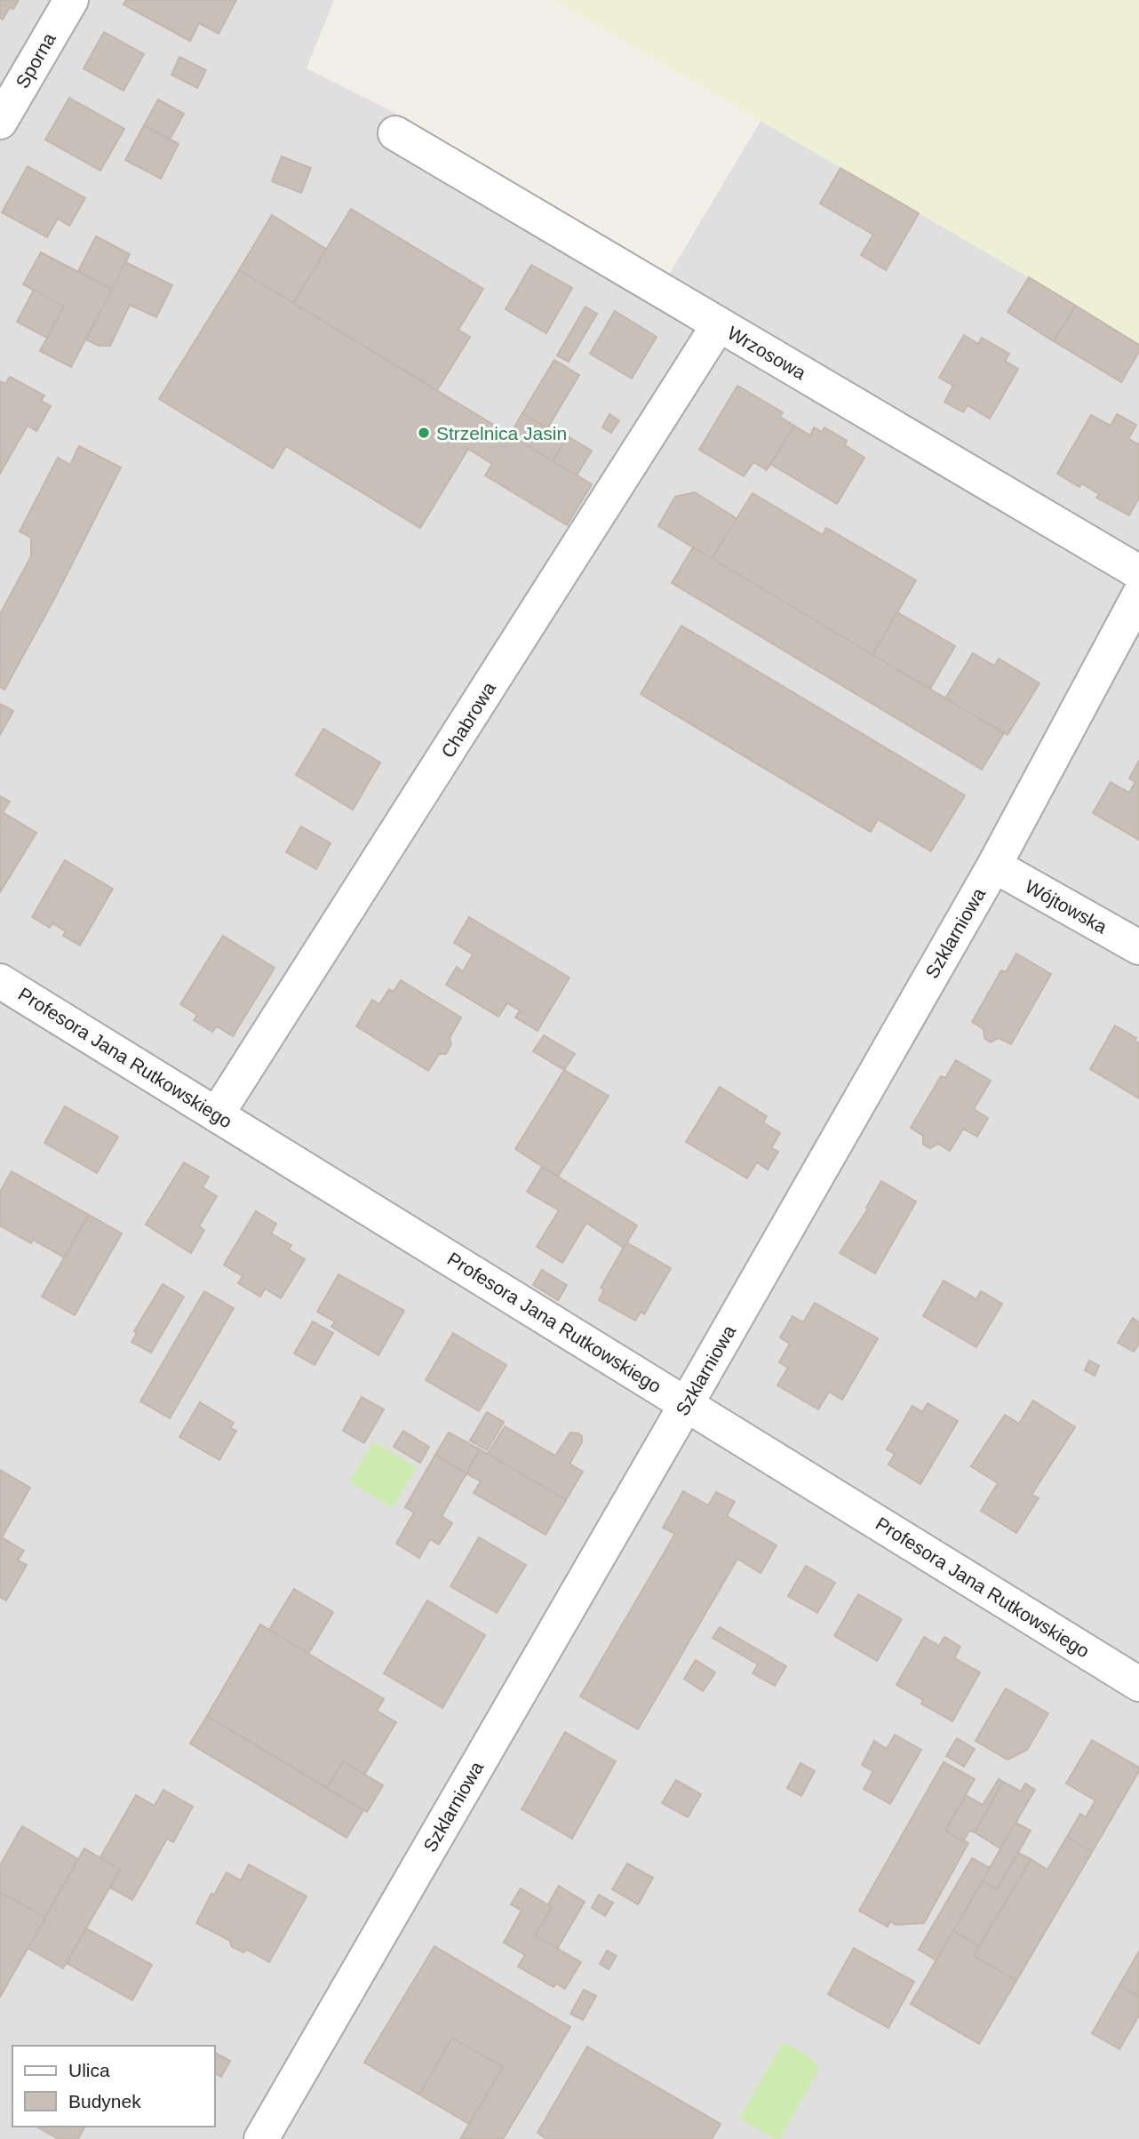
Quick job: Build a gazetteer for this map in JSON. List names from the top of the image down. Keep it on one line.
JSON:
{"streets":{"street":["Sporna","Wrzosowa","Chabrowa","Wójtowska","Szklarniowa","Profesora Jana Rutkowskiego"]},"crossings":[["Wrzosowa","Chabrowa"],["Chabrowa","Profesora Jana Rutkowskiego"],["Wójtowska","Szklarniowa"],["Szklarniowa","Profesora Jana Rutkowskiego"]],"places":["Strzelnica Jasin"],"legend":["Ulica","Budynek"]}
